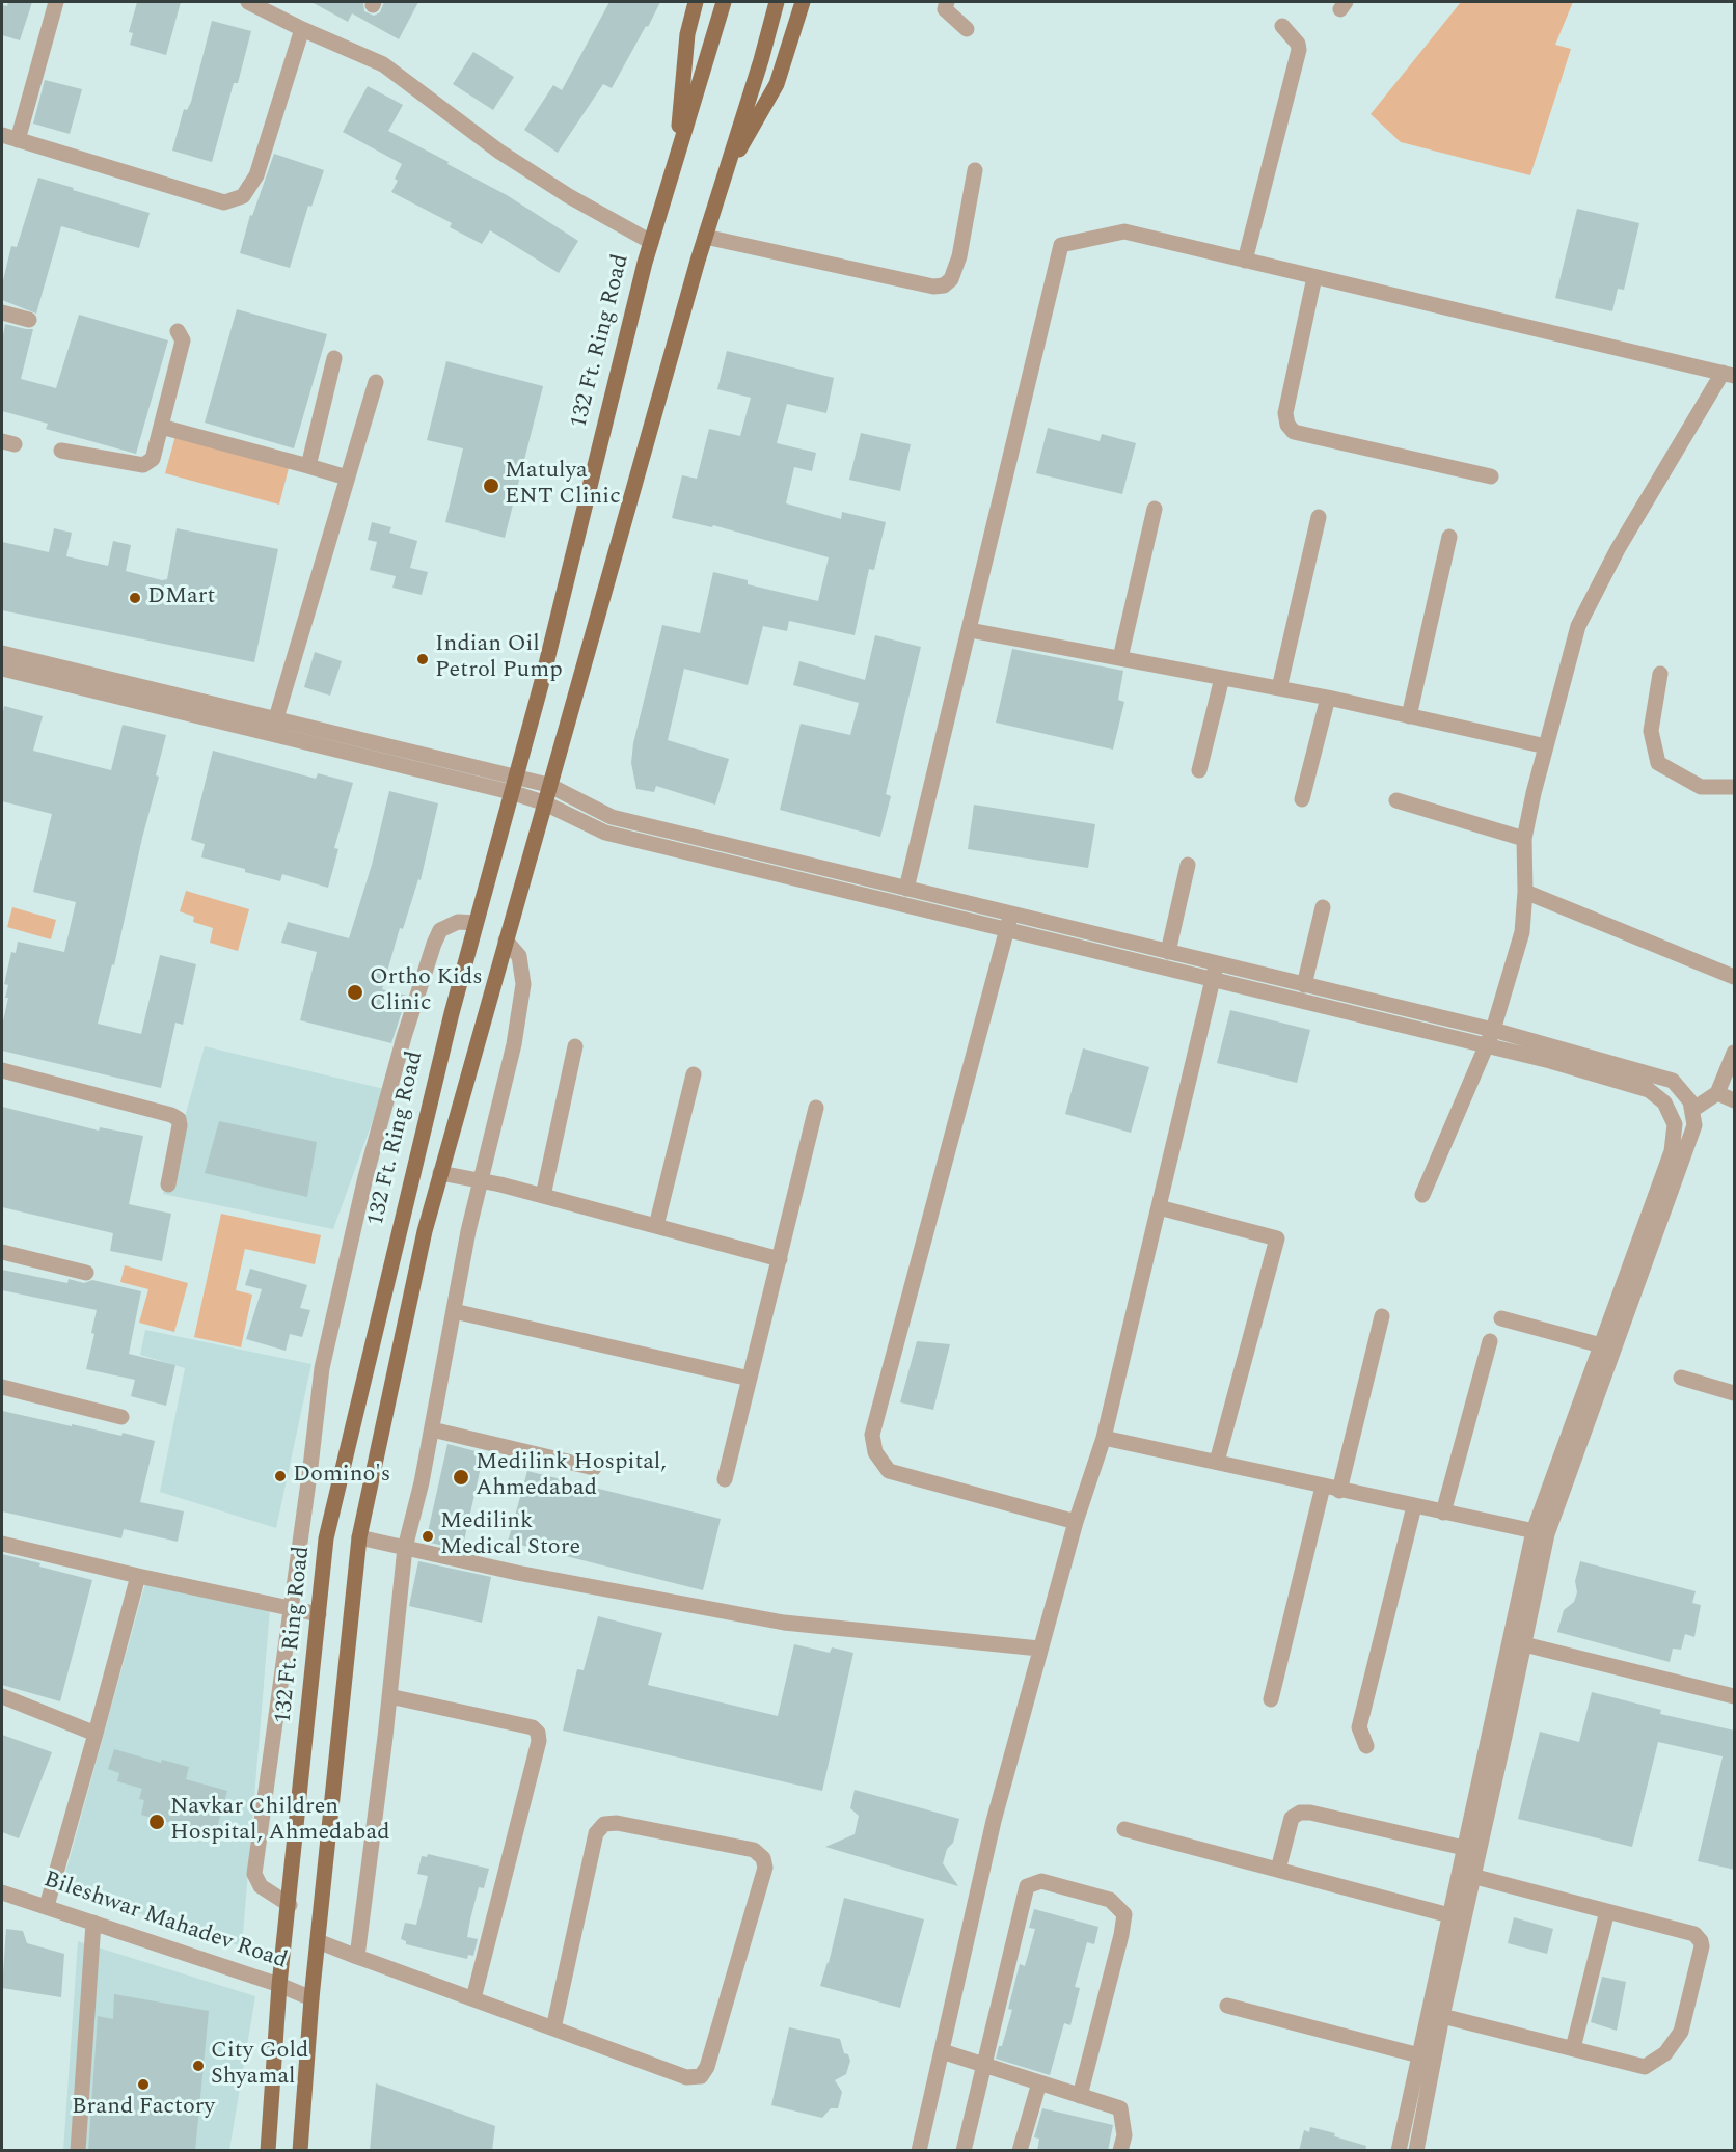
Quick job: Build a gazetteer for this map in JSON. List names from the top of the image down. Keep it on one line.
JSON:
{"streets":{"main road":["132 Ft. Ring Road"],"street":["Bileshwar Mahadev Road"]},"crossings":[["132 Ft. Ring Road","Bileshwar Mahadev Road"]],"places":["Matulya ENT Clinic","DMart","Indian Oil Petrol Pump","Ortho Kids Clinic","Domino's","Medilink Hospital, Ahmedabad","Medilink Medical Store","Navkar Children Hospital, Ahmedabad","City Gold Shyamal","Brand Factory"]}
